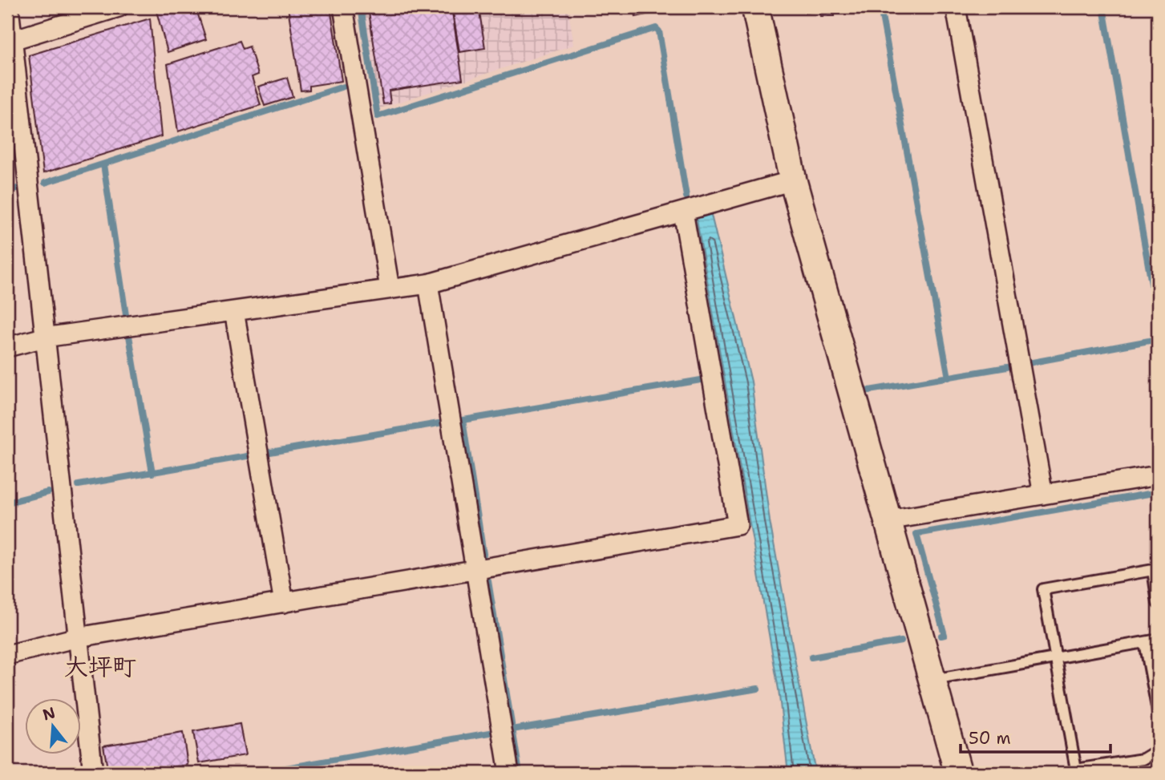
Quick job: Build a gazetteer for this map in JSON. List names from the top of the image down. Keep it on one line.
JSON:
{"districts":["大坪町"],"scale_bar":"50 m","north":"top"}
